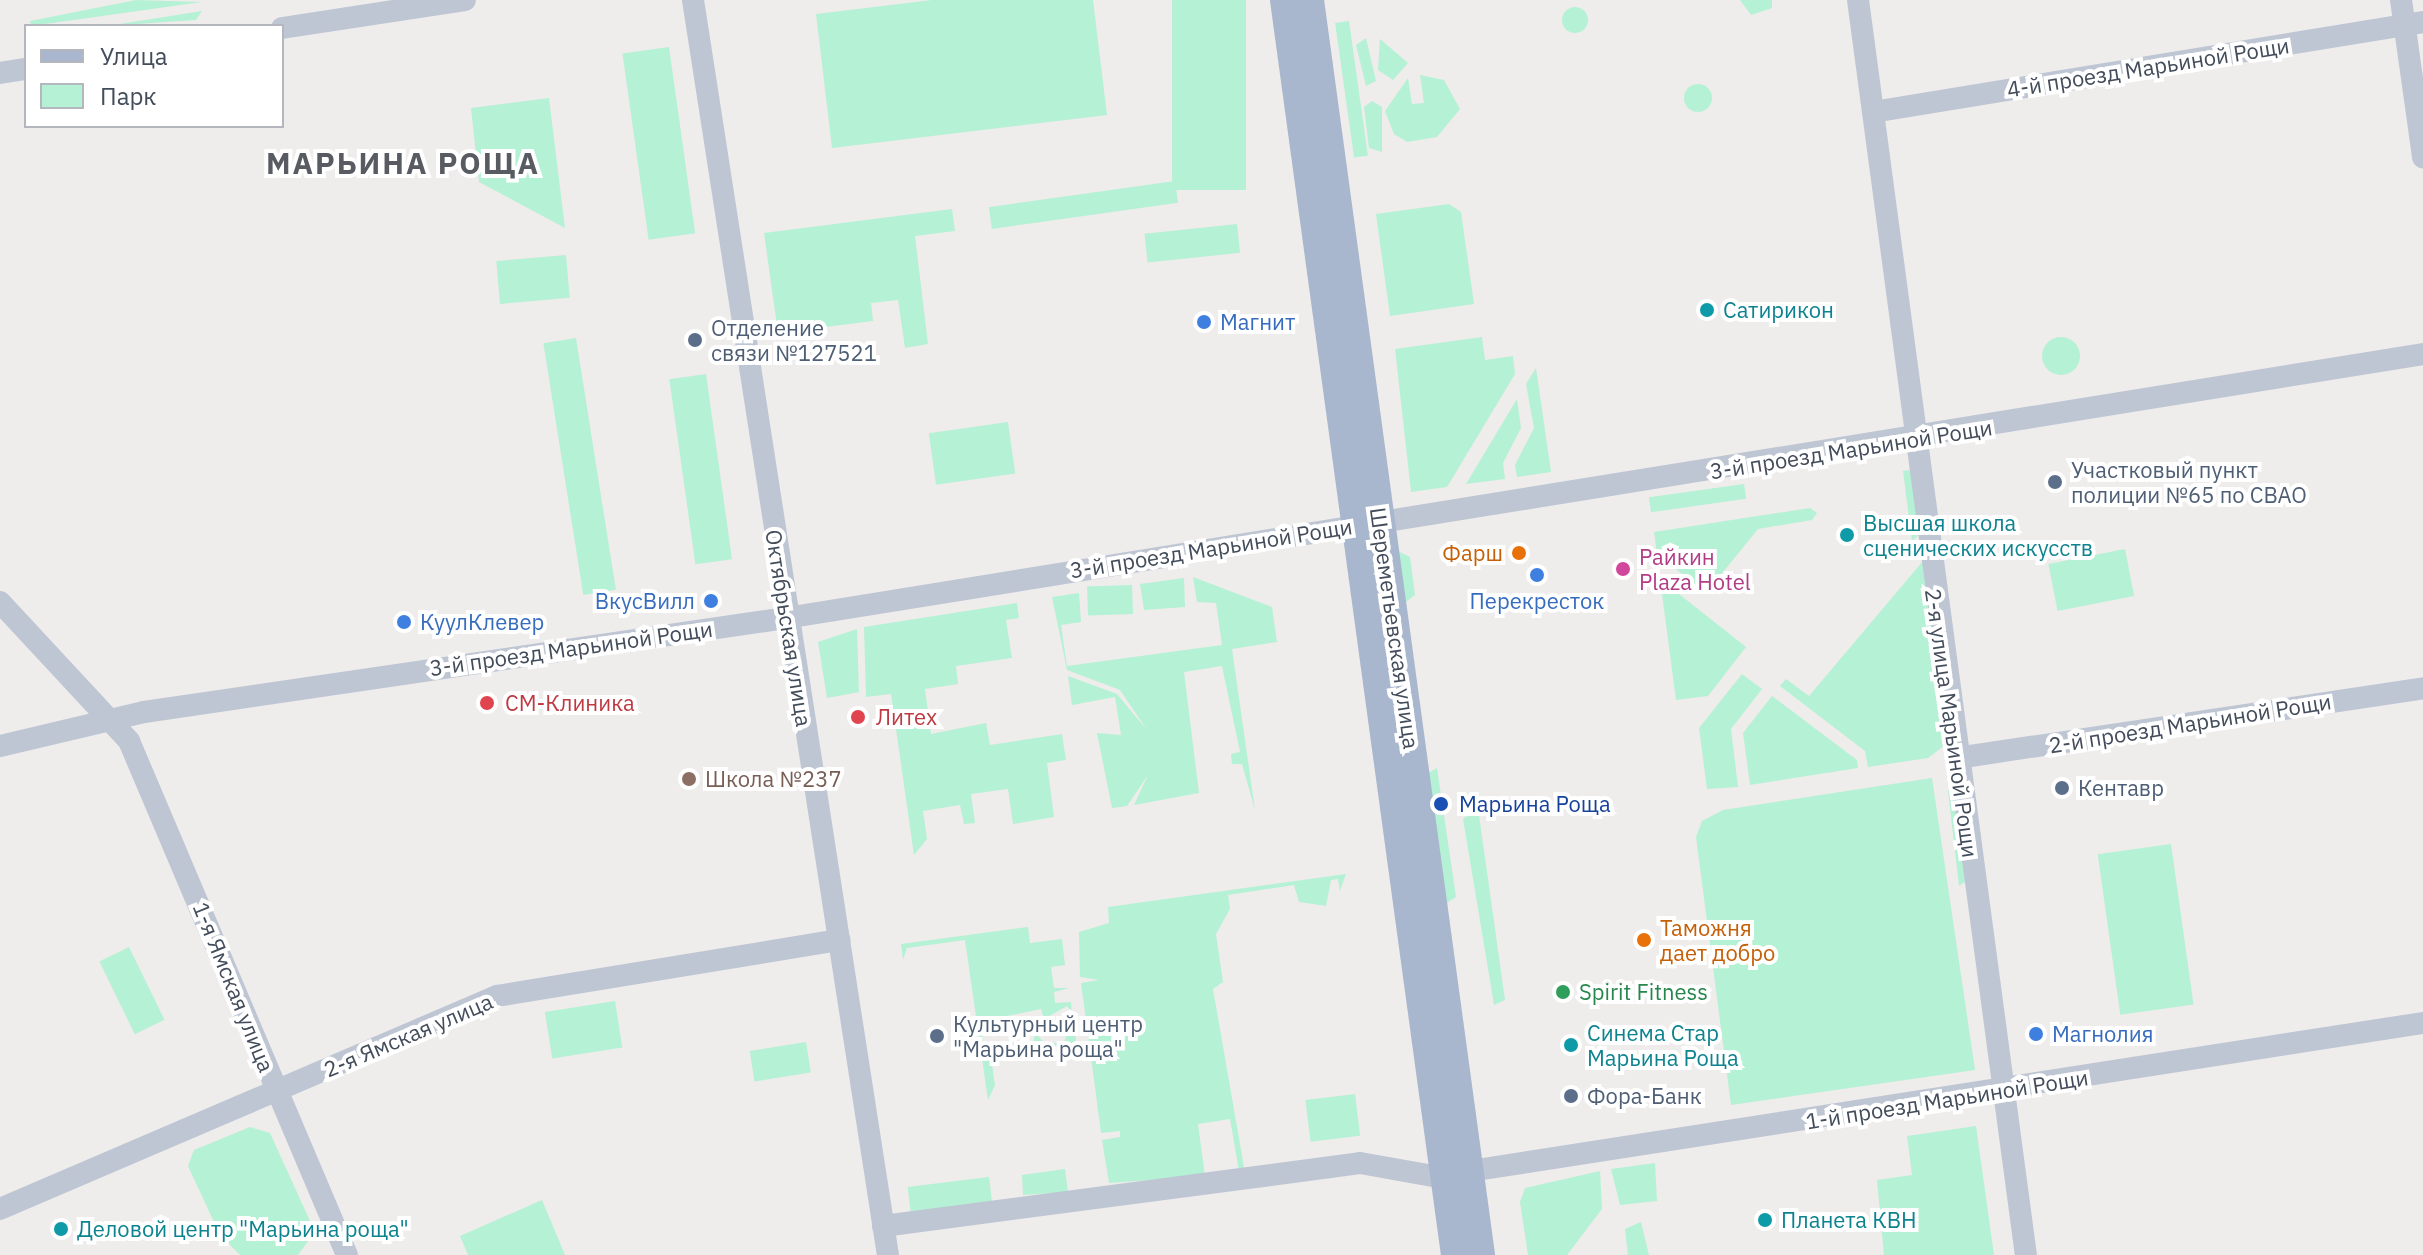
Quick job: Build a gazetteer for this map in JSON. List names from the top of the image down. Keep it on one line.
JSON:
{"streets":{"main road":["Шереметьевская улица"],"street":["4-й проезд Марьиной Рощи","3-й проезд Марьиной Рощи","Октябрьская улица","2-я улица Марьиной Рощи","2-й проезд Марьиной Рощи","1-я Ямская улица","2-я Ямская улица","1-й проезд Марьиной Рощи"]},"crossings":[["4-й проезд Марьиной Рощи","2-я улица Марьиной Рощи"],["3-й проезд Марьиной Рощи","Октябрьская улица"],["3-й проезд Марьиной Рощи","Шереметьевская улица"],["3-й проезд Марьиной Рощи","2-я улица Марьиной Рощи"],["3-й проезд Марьиной Рощи","1-я Ямская улица"],["Октябрьская улица","2-я Ямская улица"],["Октябрьская улица","1-й проезд Марьиной Рощи"],["Шереметьевская улица","1-й проезд Марьиной Рощи"],["2-я улица Марьиной Рощи","2-й проезд Марьиной Рощи"],["2-я улица Марьиной Рощи","1-й проезд Марьиной Рощи"],["1-я Ямская улица","2-я Ямская улица"]],"districts":["МАРЬИНА РОЩА"],"places":["Сатирикон","Магнит","Отделение связи №127521","Участковый пункт полиции №65 по СВАО","Высшая школа сценических искусств","Фарш","Райкин Plaza Hotel","Перекресток","ВкусВилл","КуулКлевер","СМ-Клиника","Литех","Школа №237","Кентавр","Марьина Роща","Таможня дает добро","Spirit Fitness","Магнолия","Культурный центр \"Марьина роща\"","Синема Стар Марьина Роща","Фора-Банк","Планета КВН","Деловой центр \"Марьина роща\""],"legend":["Улица","Парк"]}
